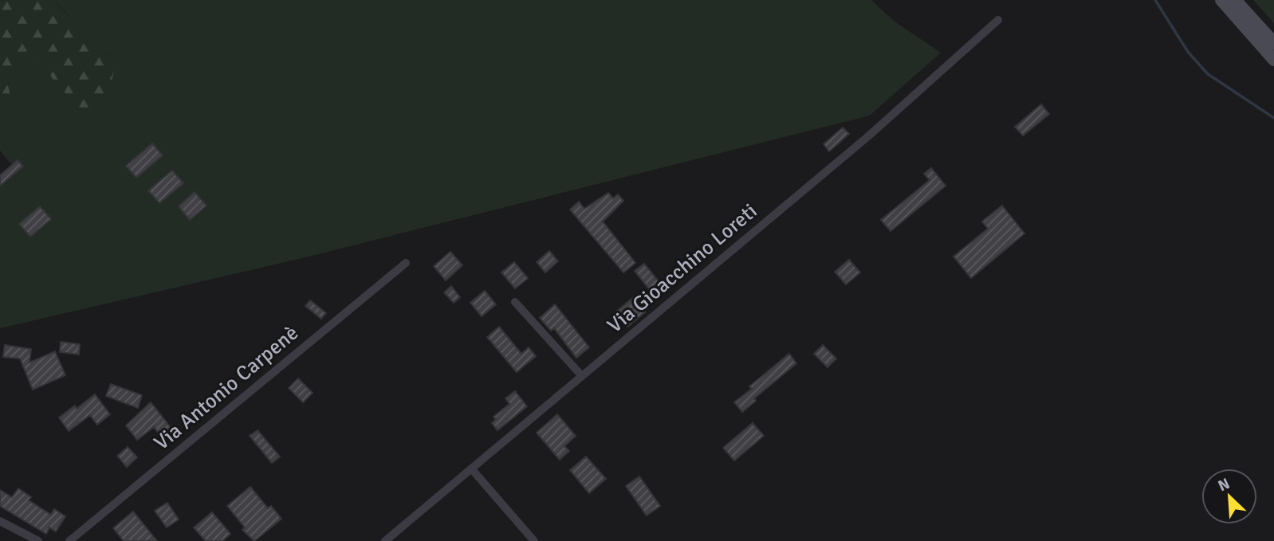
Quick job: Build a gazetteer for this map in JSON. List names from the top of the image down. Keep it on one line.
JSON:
{"streets":{"street":["Via Gioacchino Loreti","Via Antonio Carpenè"]},"north":"top left"}
